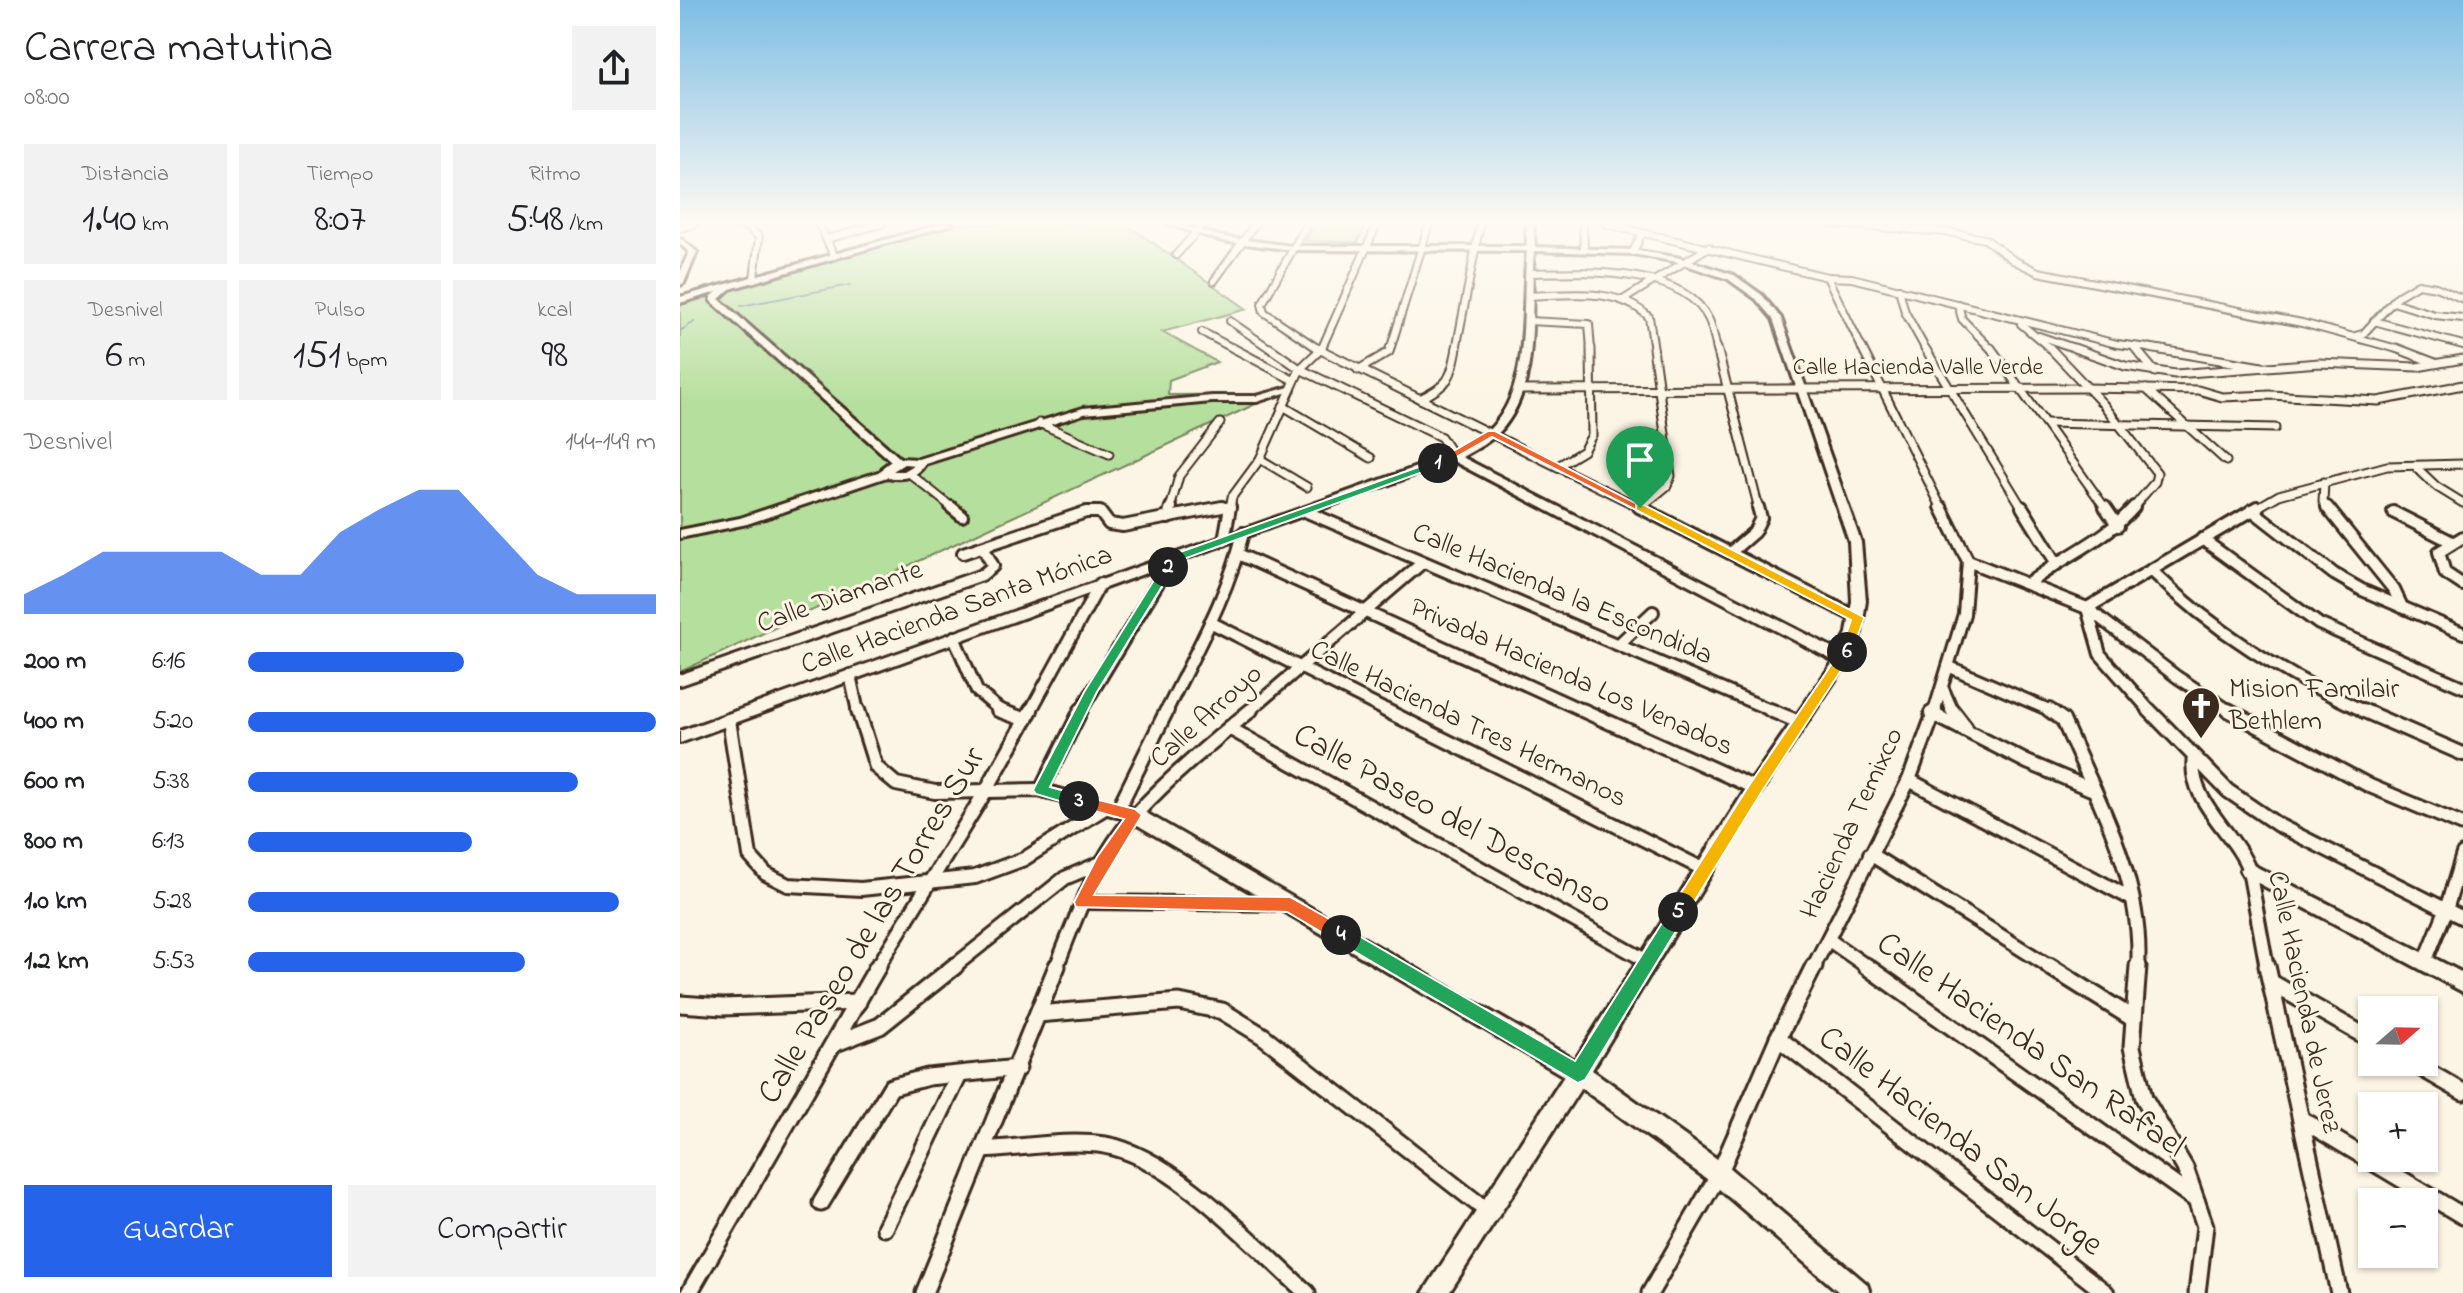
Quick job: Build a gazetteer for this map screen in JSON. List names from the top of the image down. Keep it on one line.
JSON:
{"streets":{"street":["Calle Hacienda Valle Verde","Calle Hacienda la Escondida","Calle Diamante","Calle Hacienda Santa Mónica","Privada Hacienda Los Venados","Calle Arroyo","Calle Hacienda Tres Hermanos","Calle Paseo del Descanso","Hacienda Temixco","Calle Paseo de las Torres Sur","Calle Hacienda de Jerez","Calle Hacienda San Rafael","Calle Hacienda San Jorge"]},"crossings":[["Calle Hacienda Valle Verde","Calle Hacienda Santa Mónica"],["Calle Hacienda la Escondida","Calle Hacienda Santa Mónica"],["Calle Hacienda la Escondida","Calle Arroyo"],["Calle Hacienda Santa Mónica","Calle Paseo de las Torres Sur"],["Privada Hacienda Los Venados","Calle Arroyo"],["Calle Arroyo","Calle Hacienda Tres Hermanos"],["Calle Arroyo","Calle Paseo del Descanso"],["Hacienda Temixco","Calle Hacienda San Rafael"],["Hacienda Temixco","Calle Hacienda San Jorge"]],"places":{"church":["Mision Familair Bethlem"]},"north":"right","page":{"heading":["Carrera matutina","08:00"],"stats":[["Distancia","1.40 km"],["Tiempo","8:07"],["Ritmo","5:48 /km"],["Desnivel","6 m"],["Pulso","151 bpm"],["kcal","98"]],"chart":["Desnivel","144–149 m"],"pins":["1","2","6","3","5","4"],"list":[{"name":"200 m","note":"6:16"},{"name":"400 m","note":"5:20"},{"name":"600 m","note":"5:38"},{"name":"800 m","note":"6:13"},{"name":"1.0 km","note":"5:28"},{"name":"1.2 km","note":"5:53"}],"map_buttons":["+","−"],"buttons":["Guardar","Compartir"]}}
